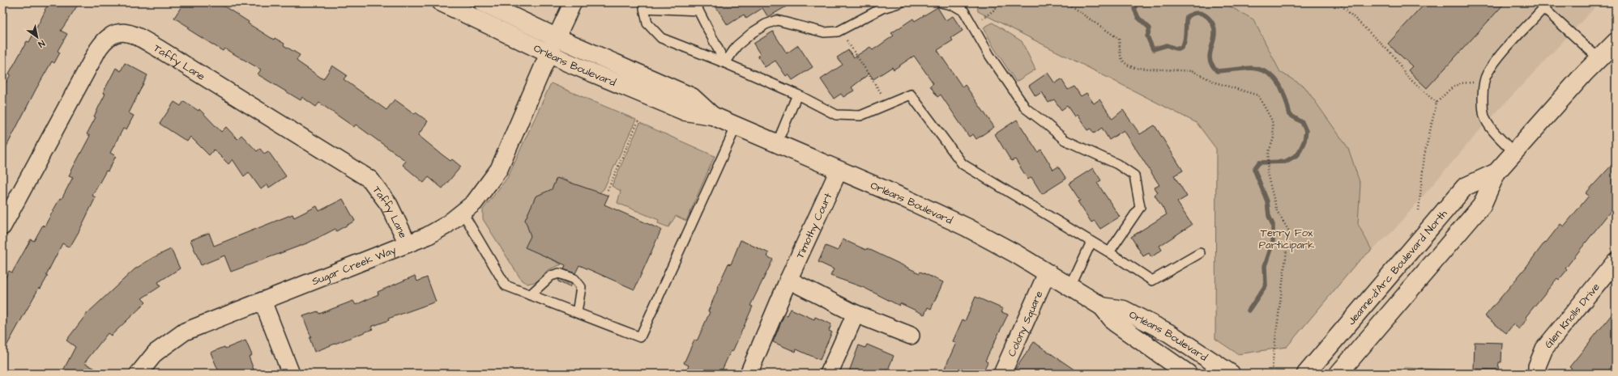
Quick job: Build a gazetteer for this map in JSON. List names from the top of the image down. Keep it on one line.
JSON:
{"streets":{"main road":["Orléans Boulevard","Jeanne-d'Arc Boulevard North"],"street":["Taffy Lane","Timothy Court","Sugar Creek Way","Glen Knolls Drive","Colony Square"]},"crossings":[["Taffy Lane","Sugar Creek Way"],["Orléans Boulevard","Timothy Court"],["Orléans Boulevard","Sugar Creek Way"],["Orléans Boulevard","Colony Square"]],"parks":["Terry Fox Participark"],"north":"bottom right"}
